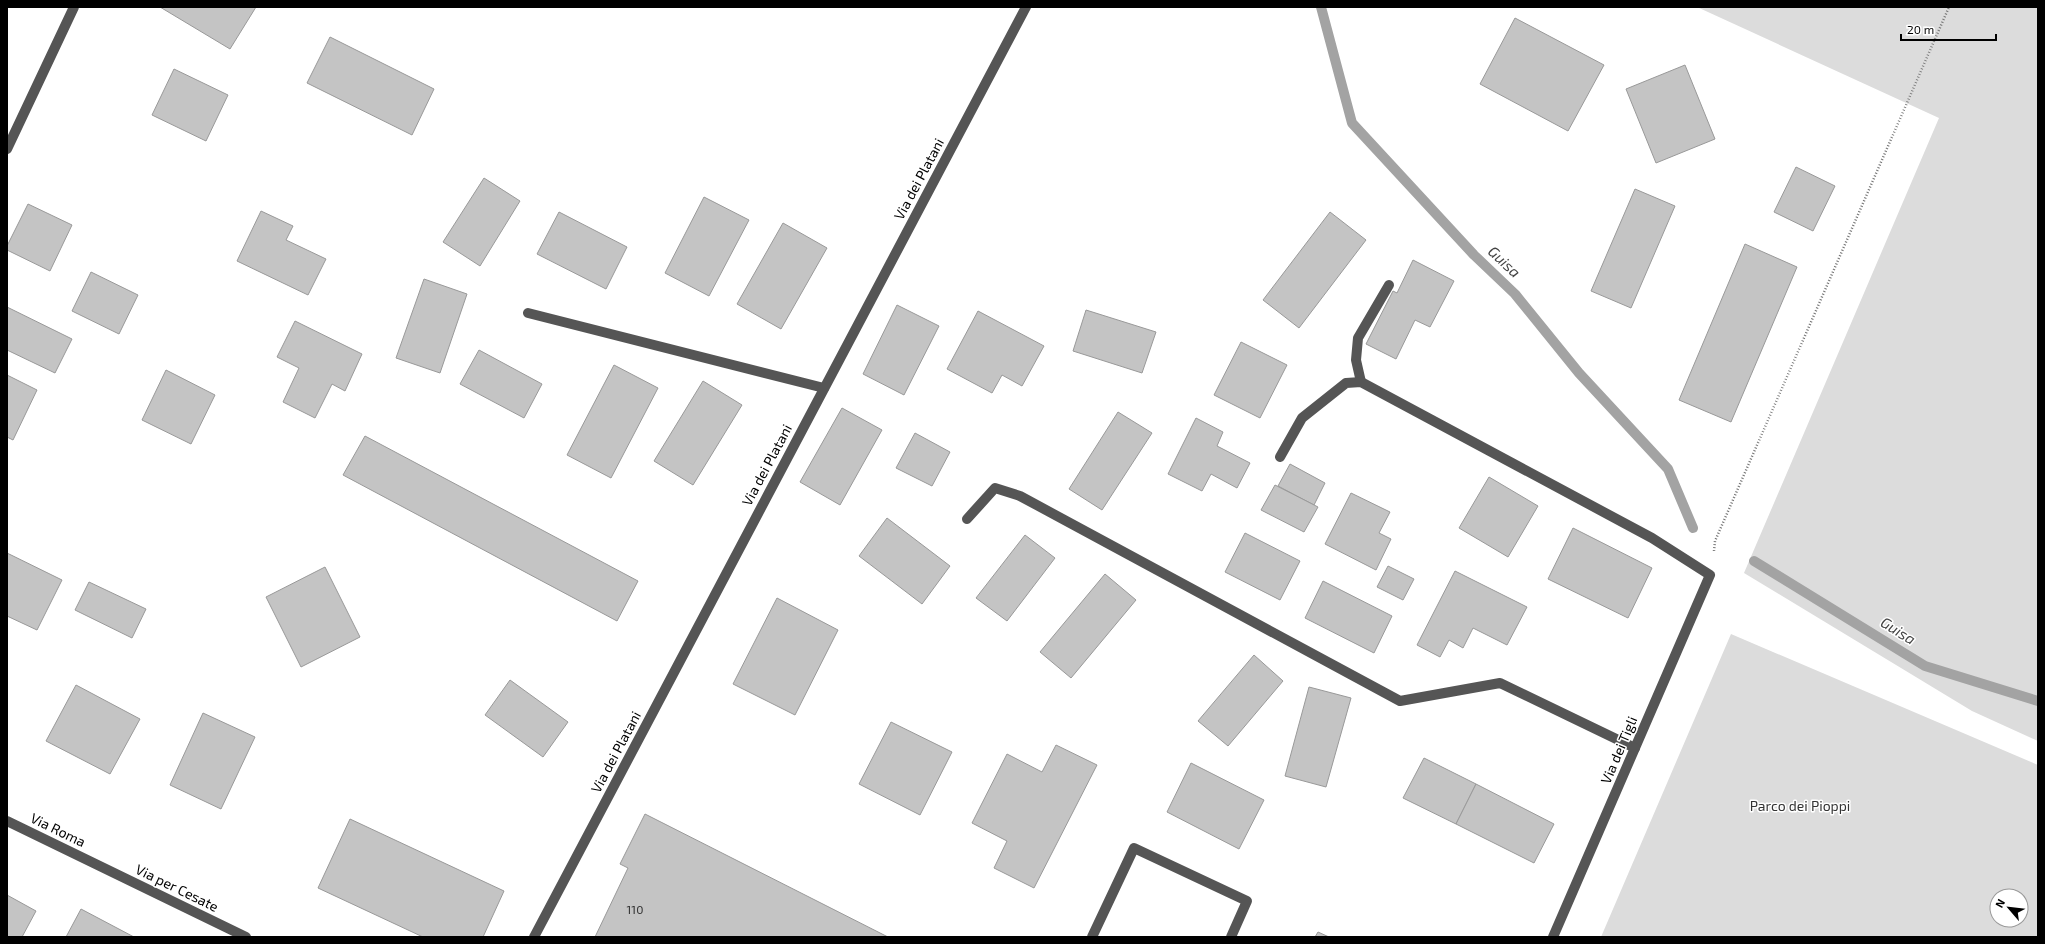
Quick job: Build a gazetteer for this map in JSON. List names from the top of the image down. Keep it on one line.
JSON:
{"streets":{"street":["Via dei Platani","Via dei Tigli","Via Roma","Via per Cesate"]},"crossings":[["Via Roma","Via per Cesate"]],"water":["Guisa"],"parks":["Parco dei Pioppi"],"house_numbers":["110"],"scale_bar":"20 m","north":"top left"}
